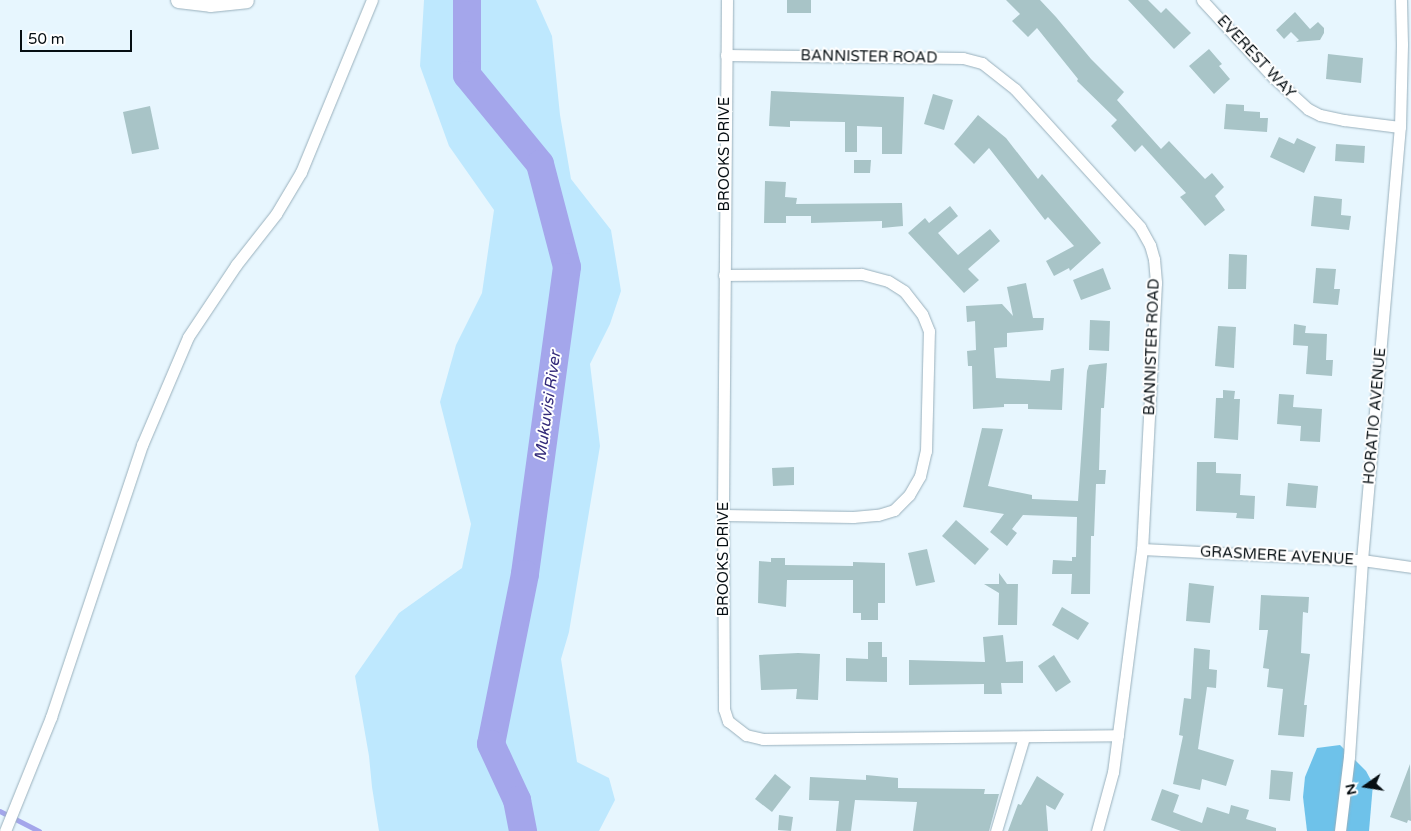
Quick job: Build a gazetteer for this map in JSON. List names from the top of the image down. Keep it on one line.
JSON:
{"streets":{"street":["BANNISTER ROAD","EVEREST WAY","BROOKS DRIVE","HORATIO AVENUE","GRASMERE AVENUE"]},"crossings":[["BANNISTER ROAD","BROOKS DRIVE"],["BANNISTER ROAD","GRASMERE AVENUE"],["EVEREST WAY","HORATIO AVENUE"],["HORATIO AVENUE","GRASMERE AVENUE"]],"water":["Mukuvisi River"],"scale_bar":"50 m","north":"left"}
